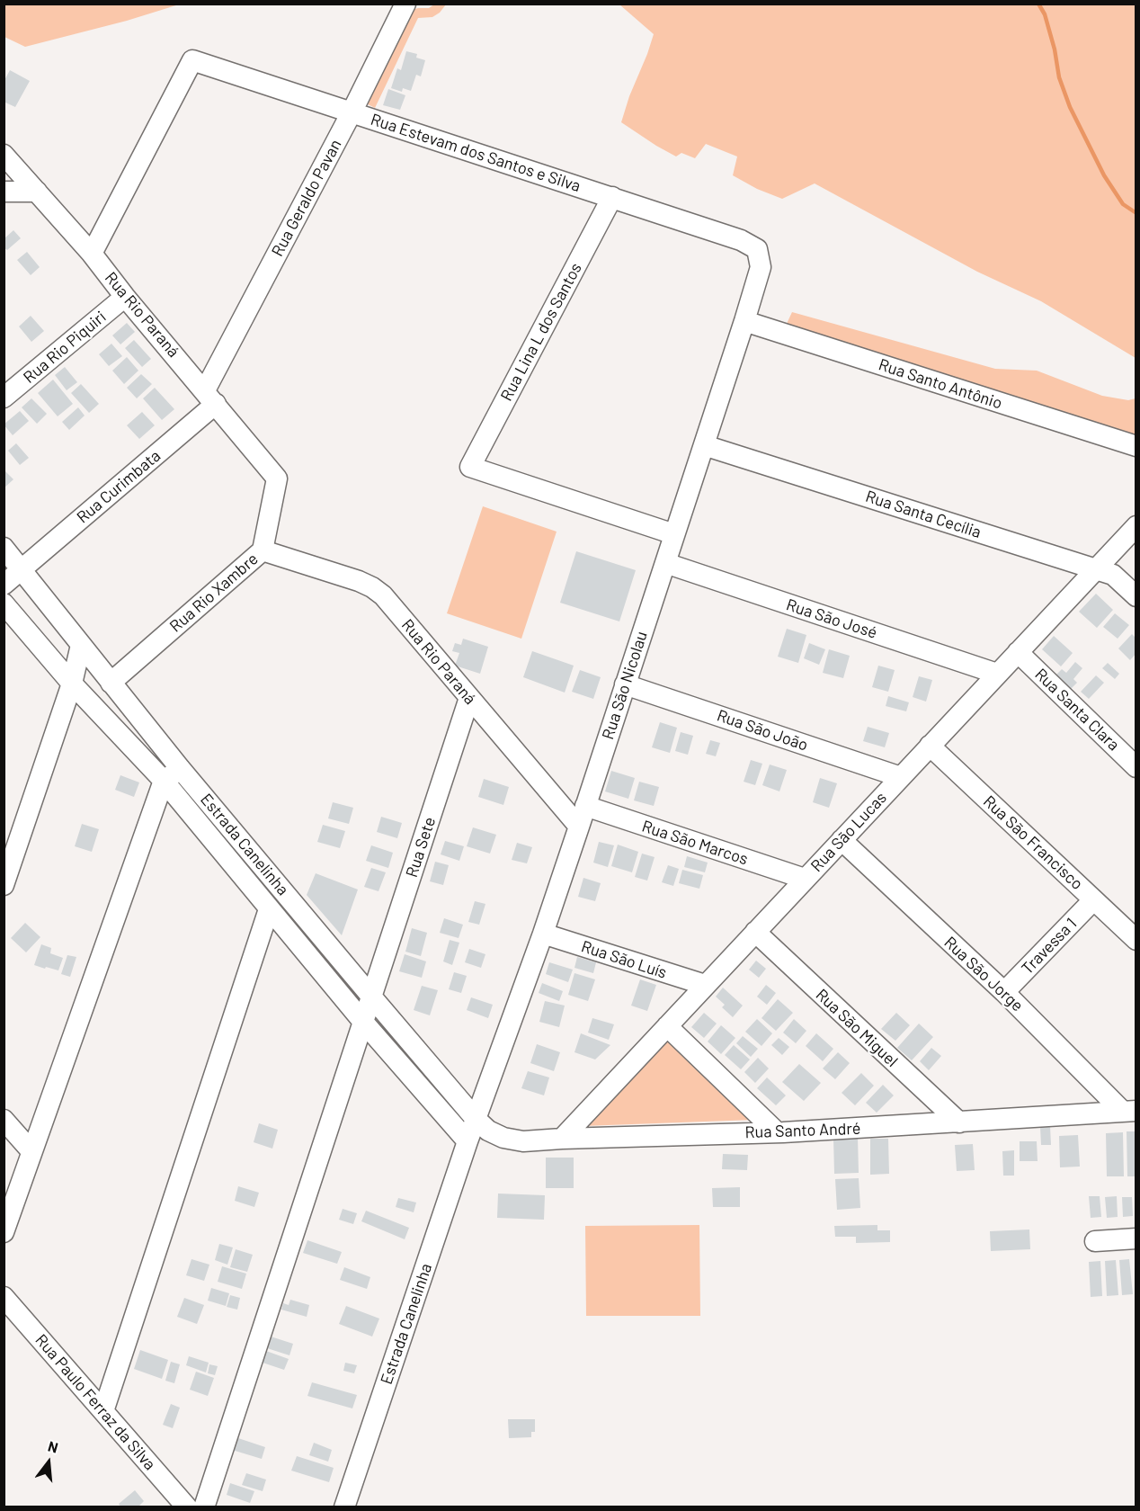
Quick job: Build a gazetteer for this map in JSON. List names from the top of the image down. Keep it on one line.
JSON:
{"streets":{"street":["Rua Estevam dos Santos e Silva","Rua Geraldo Pavan","Rua Rio Paraná","Rua Lina L dos Santos","Rua Rio Piquiri","Rua Santo Antônio","Rua Curimbata","Rua Santa Cecília","Rua Rio Xambre","Rua São José","Rua São Nicolau","Rua Santa Clara","Rua São João","Rua São Lucas","Rua São Marcos","Rua São Francisco","Estrada Canelinha","Rua Sete","Travessa 1","Rua São Luís","Rua São Jorge","Rua São Miguel","Rua Santo André","Rua Paulo Ferraz da Silva"]},"crossings":[["Rua Estevam dos Santos e Silva","Rua Geraldo Pavan"],["Rua Estevam dos Santos e Silva","Rua Rio Paraná"],["Rua Estevam dos Santos e Silva","Rua Lina L dos Santos"],["Rua Estevam dos Santos e Silva","Rua São Nicolau"],["Rua Geraldo Pavan","Rua Rio Paraná"],["Rua Geraldo Pavan","Rua Curimbata"],["Rua Rio Paraná","Rua Rio Piquiri"],["Rua Rio Paraná","Rua Curimbata"],["Rua Rio Paraná","Rua Rio Xambre"],["Rua Rio Paraná","Rua São Nicolau"],["Rua Rio Paraná","Rua Sete"],["Rua Lina L dos Santos","Rua São Nicolau"],["Rua Santo Antônio","Rua São Nicolau"],["Rua Curimbata","Estrada Canelinha"],["Rua Santa Cecília","Rua São Nicolau"],["Rua Santa Cecília","Rua São Lucas"],["Rua Rio Xambre","Estrada Canelinha"],["Rua São José","Rua São Nicolau"],["Rua São José","Rua São Lucas"],["Rua São Nicolau","Rua São João"],["Rua São Nicolau","Rua São Marcos"],["Rua São Nicolau","Estrada Canelinha"],["Rua São Nicolau","Rua São Luís"],["Rua São Nicolau","Rua Santo André"],["Rua Santa Clara","Rua São Lucas"],["Rua São João","Rua São Lucas"],["Rua São Lucas","Rua São Marcos"],["Rua São Lucas","Rua São Francisco"],["Rua São Lucas","Rua São Luís"],["Rua São Lucas","Rua São Jorge"],["Rua São Lucas","Rua São Miguel"],["Rua São Lucas","Rua Santo André"],["Rua São Francisco","Travessa 1"],["Estrada Canelinha","Rua Sete"],["Estrada Canelinha","Rua Santo André"],["Travessa 1","Rua São Jorge"],["Rua São Jorge","Rua Santo André"],["Rua São Miguel","Rua Santo André"]],"north":"top"}
